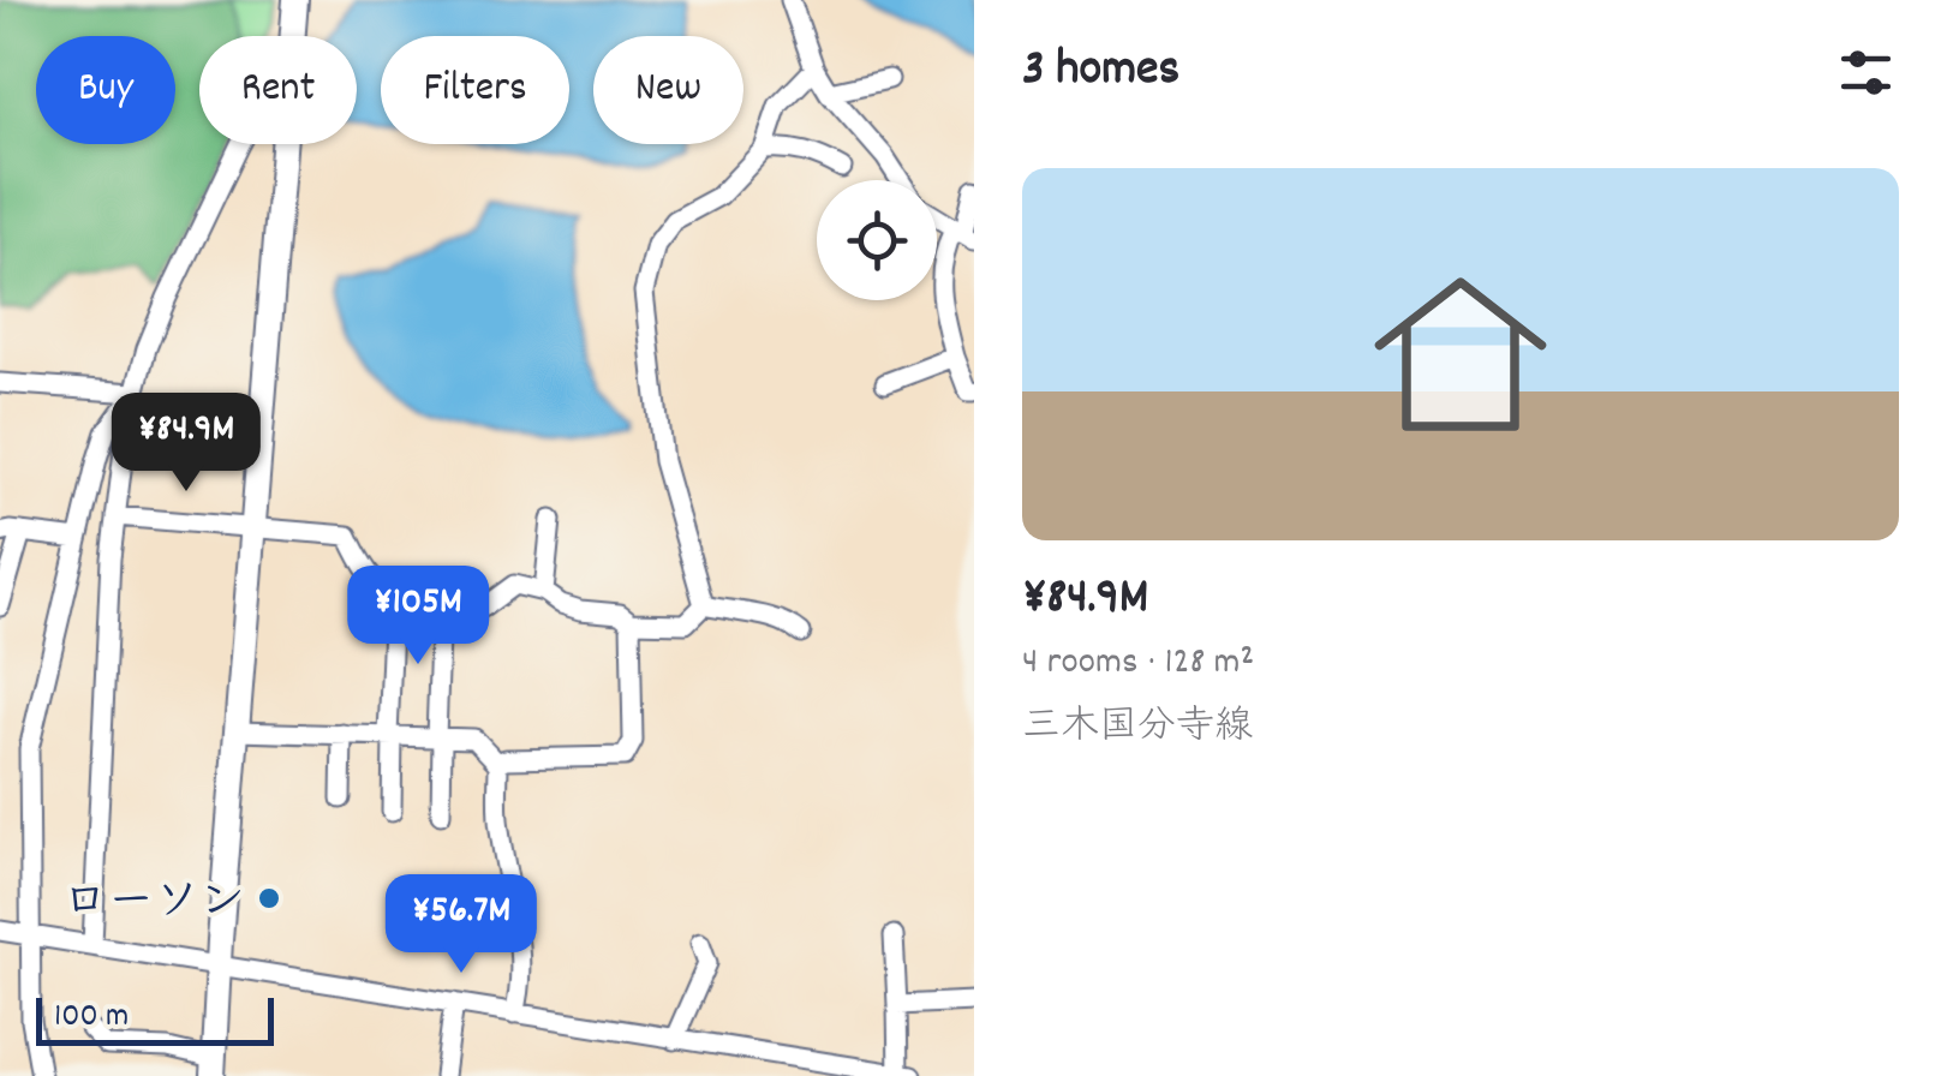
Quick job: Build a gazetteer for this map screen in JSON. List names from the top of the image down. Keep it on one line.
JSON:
{"places":["ローソン"],"scale_bar":"100 m","page":{"heading":"3 homes","chip":["Buy","Rent","Filters","New"],"list":[{"name":"¥84.9M","note":"4 rooms · 128 m² · 三木国分寺線"}],"price":["¥84.9M","¥105M","¥56.7M"],"scale":"100 m"}}
